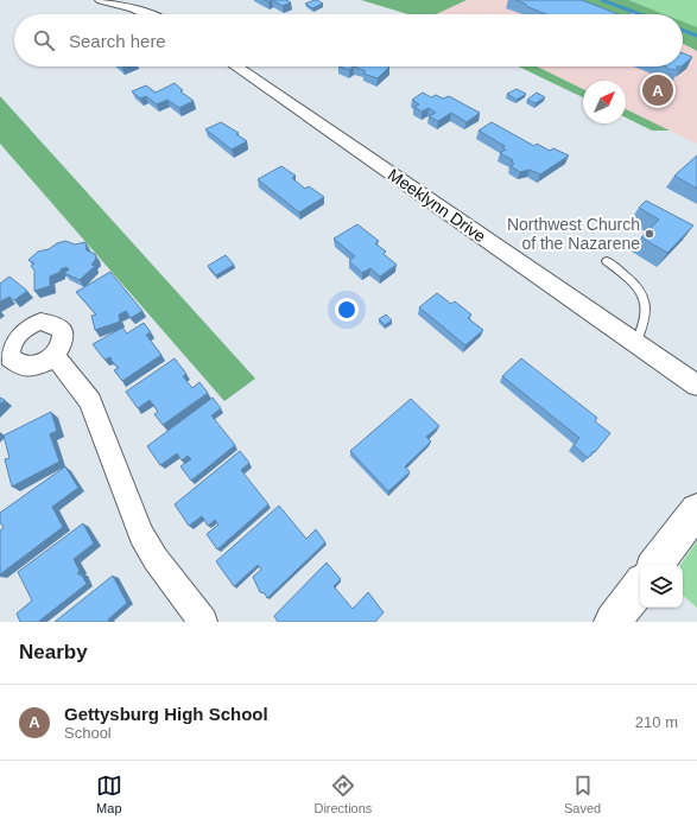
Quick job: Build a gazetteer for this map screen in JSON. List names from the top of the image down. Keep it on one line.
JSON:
{"streets":{"street":["Meeklynn Drive"]},"places":["Northwest Church of the Nazarene"],"north":"top right","page":{"search":"Search here","pins":"A","heading":"Nearby","list":[{"mark":"A","name":"Gettysburg High School","note":"School","value":"210 m"}],"nav":["Map","Directions","Saved"]}}
